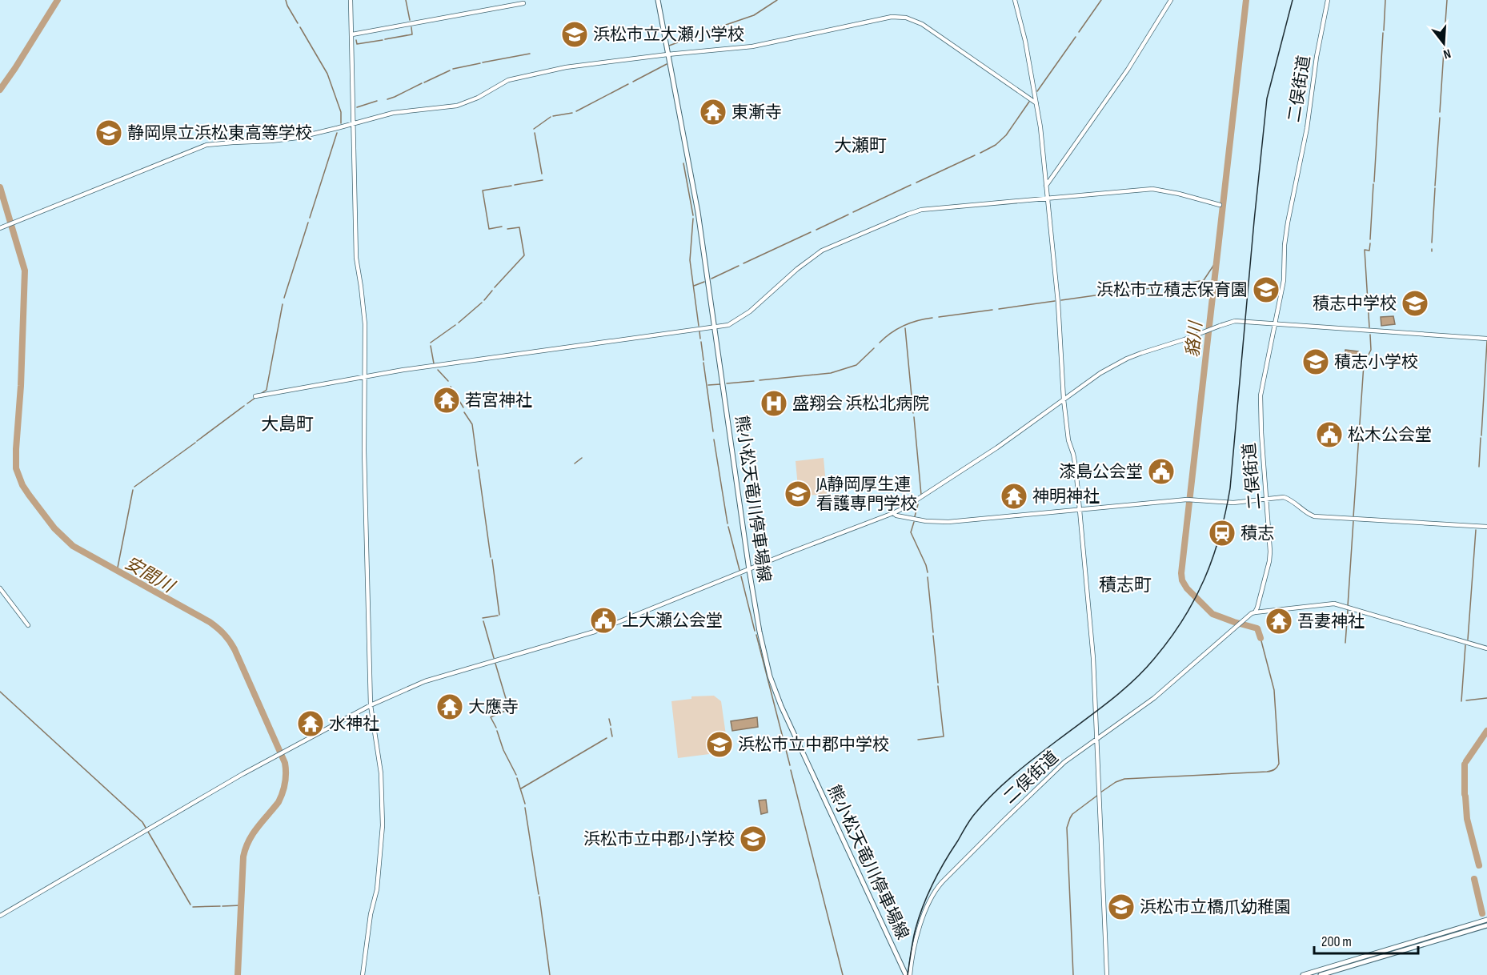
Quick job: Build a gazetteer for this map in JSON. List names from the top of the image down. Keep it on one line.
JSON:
{"streets":{"main road":["熊小松天竜川停車場線"],"street":["二俣街道"]},"districts":["大瀬町","大島町","積志町"],"water":["貉川","安間川"],"places":{"school or university":["浜松市立大瀬小学校","静岡県立浜松東高等学校","浜松市立積志保育園","積志中学校","積志小学校","JA静岡厚生連 看護専門学校","浜松市立中郡中学校","浜松市立中郡小学校","浜松市立橋爪幼稚園"],"temple":["東漸寺","若宮神社","神明神社","吾妻神社","大應寺","水神社"],"hospital":["盛翔会 浜松北病院"],"public building":["松木公会堂","漆島公会堂","上大瀬公会堂"],"station":["積志"]},"scale_bar":"200 m","north":"bottom"}
